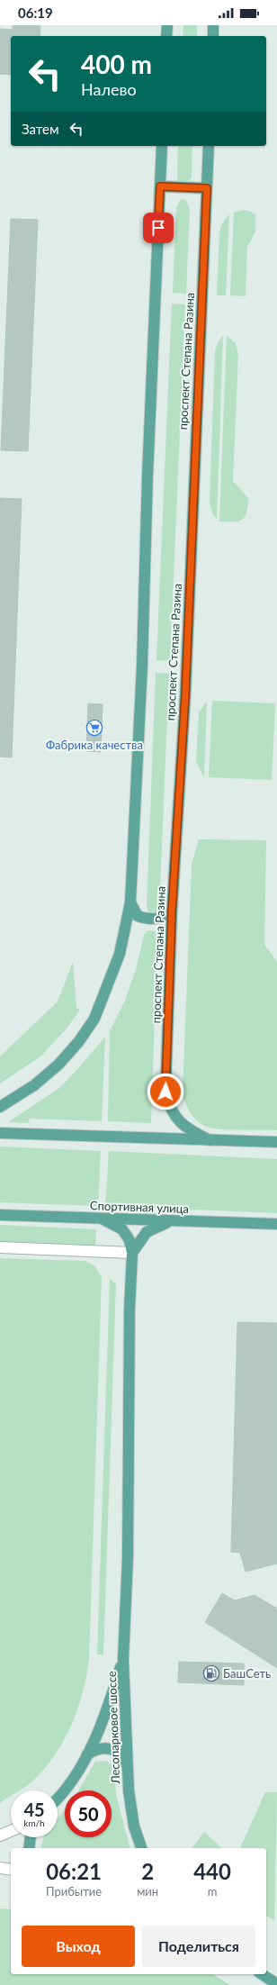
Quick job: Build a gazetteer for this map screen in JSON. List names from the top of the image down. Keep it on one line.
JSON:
{"streets":{"main road":["проспект Степана Разина","Спортивная улица","Лесопарковое шоссе"]},"places":{"supermarket":["Фабрика качества"],"fuel station":["БашСеть"]},"page":{"status":"06:19","turn":["400 m","Налево"],"then":"Затем","speed":"45 km/h","limit":"50","eta":["06:21","Прибытие","2","мин","440","m"],"buttons":["Выход","Поделиться"]}}
